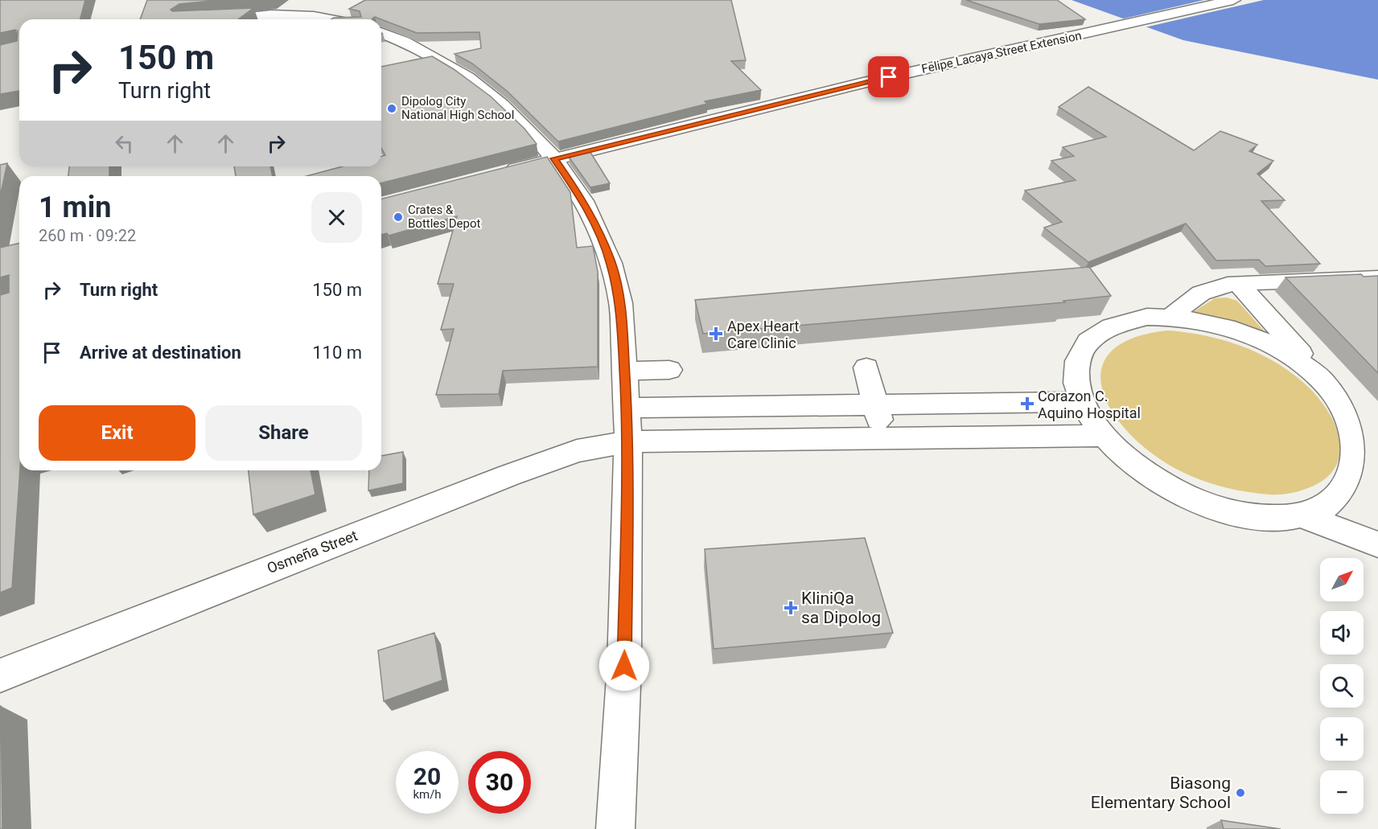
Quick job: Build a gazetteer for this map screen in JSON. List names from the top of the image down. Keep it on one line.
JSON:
{"streets":{"street":["Felipe Lacaya Street Extension","Osmeña Street"]},"places":{"other":["Dipolog City National High School","Crates & Bottles Depot","Biasong Elementary School"],"health":["Apex Heart Care Clinic","Corazon C. Aquino Hospital","KliniQa sa Dipolog"]},"north":"top right","page":{"turn":["150 m","Turn right"],"heading":["1 min","260 m · 09:22"],"list":[{"name":"Turn right","value":"150 m"},{"name":"Arrive at destination","value":"110 m"}],"buttons":["Exit","Share"],"map_buttons":["+","−"],"speed":"20 km/h","limit":"30"}}
